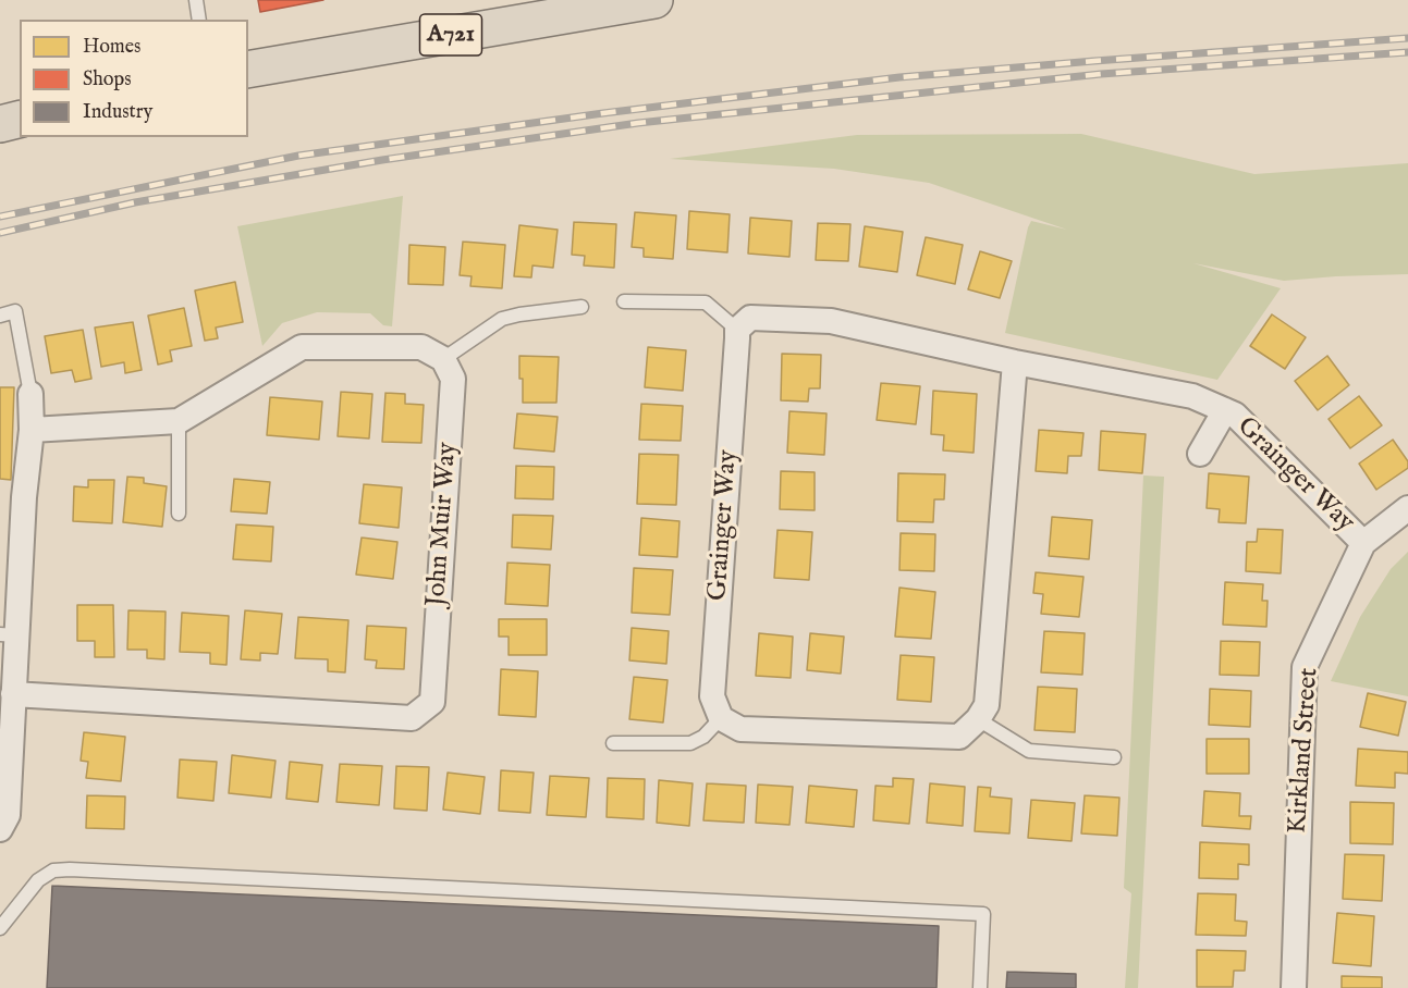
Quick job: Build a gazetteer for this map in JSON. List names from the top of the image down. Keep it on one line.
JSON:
{"streets":{"main road":["A721"],"street":["Grainger Way","John Muir Way","Kirkland Street"]},"crossings":[["Grainger Way","Kirkland Street"]],"legend":["Homes","Shops","Industry"]}
